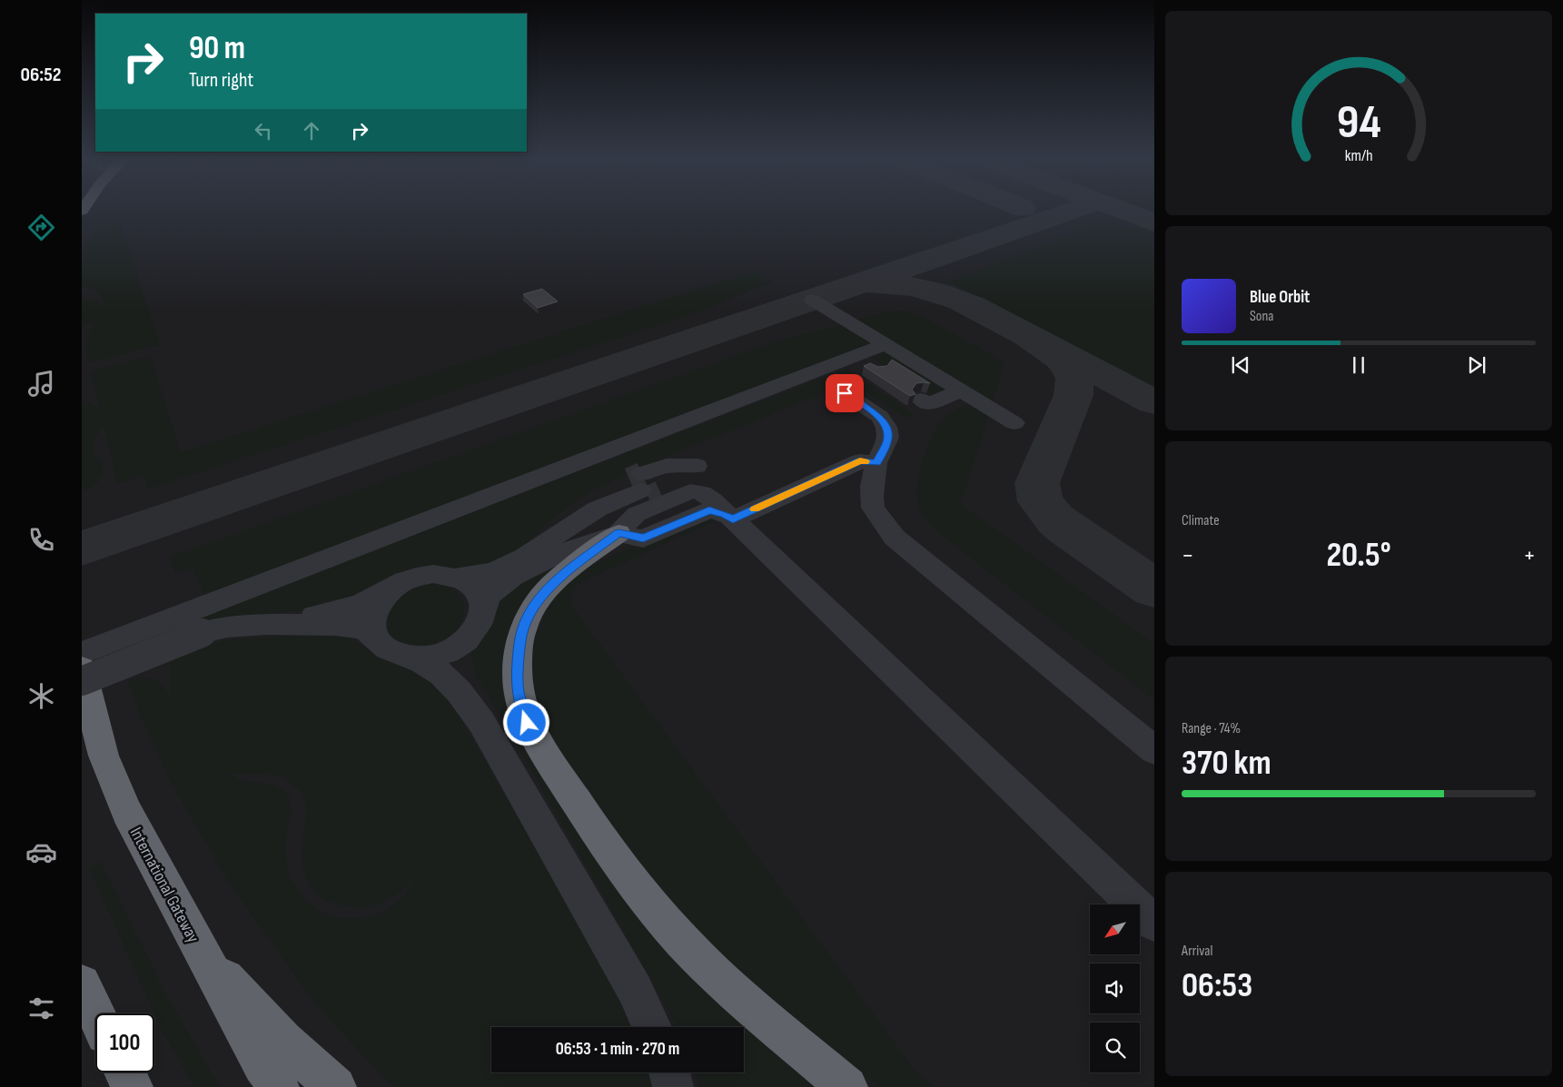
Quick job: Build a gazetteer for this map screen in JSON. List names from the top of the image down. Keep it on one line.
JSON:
{"streets":{"highway":["International Gateway"]},"north":"bottom left","page":{"tabs":"06:52","turn":["90 m","Turn right"],"song":["Blue Orbit","Sona"],"tile":["Climate",["Range · 74%","370 km"],["Arrival","06:53"]],"heat":["−","20.5°","+"],"limit":"100","trip":"06:53 · 1 min · 270 m","gauge":["94","km/h"]}}
